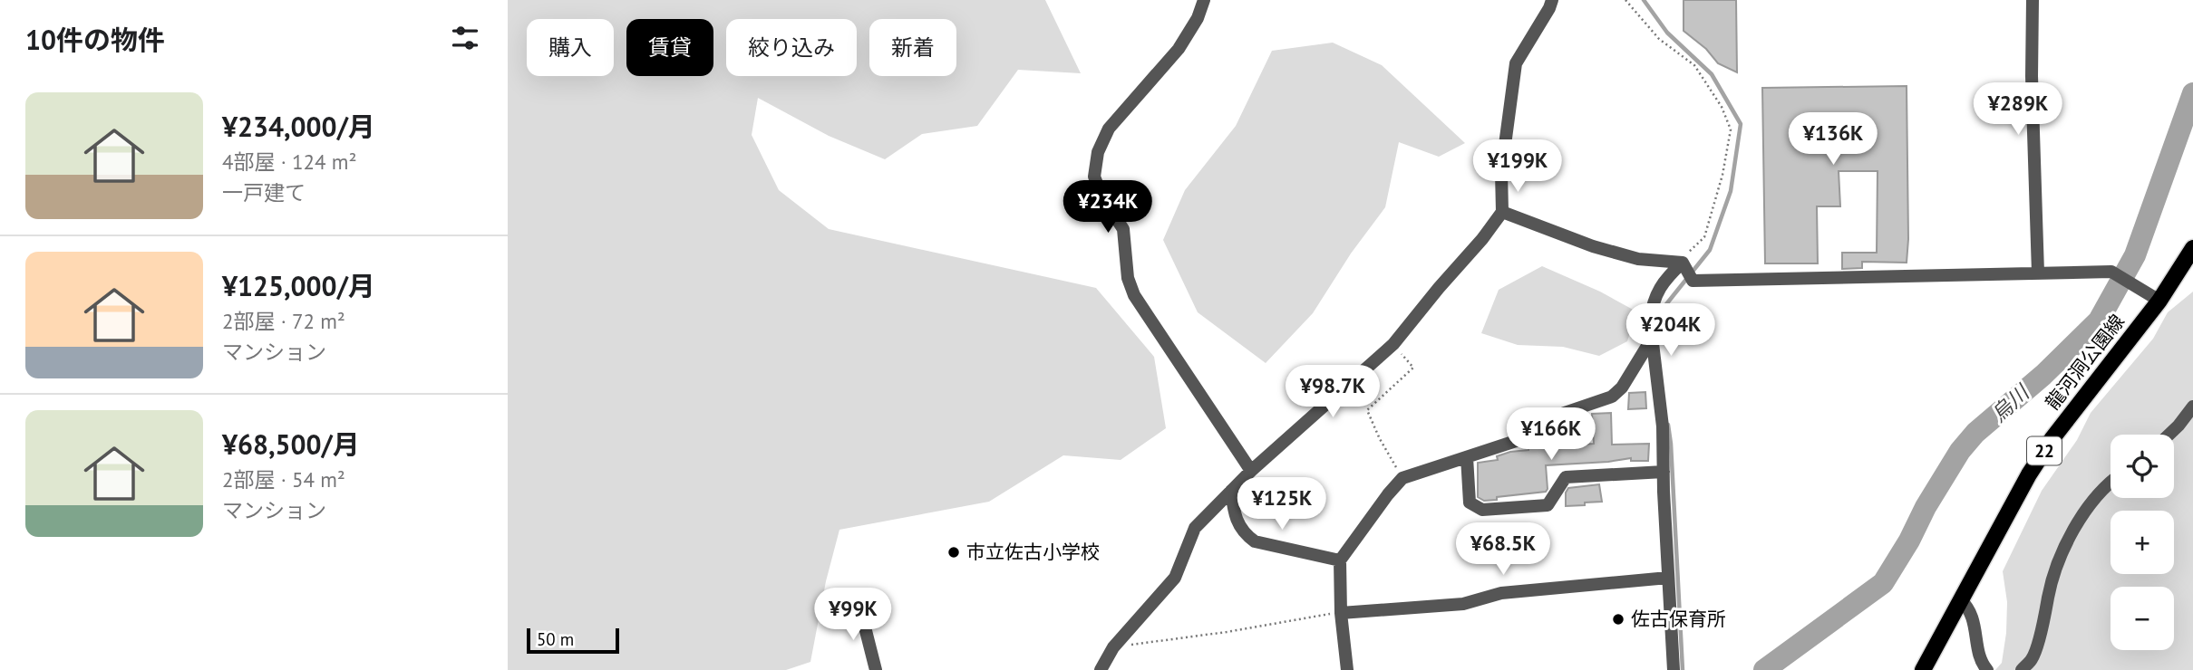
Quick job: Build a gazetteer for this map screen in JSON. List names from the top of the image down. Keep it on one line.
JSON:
{"streets":{"main road":["龍河洞公園線","22"]},"water":["烏川"],"places":["市立佐古小学校","佐古保育所"],"scale_bar":"50 m","page":{"heading":"10件の物件","chip":["購入","賃貸","絞り込み","新着"],"list":[{"name":"¥234,000/月","note":"4部屋 · 124 m² · 一戸建て"},{"name":"¥125,000/月","note":"2部屋 · 72 m² · マンション"},{"name":"¥68,500/月","note":"2部屋 · 54 m² · マンション"}],"price":["¥289K","¥136K","¥199K","¥234K","¥204K","¥98.7K","¥166K","¥125K","¥68.5K","¥99K"],"map_buttons":["+","−"],"scale":"50 m"}}
